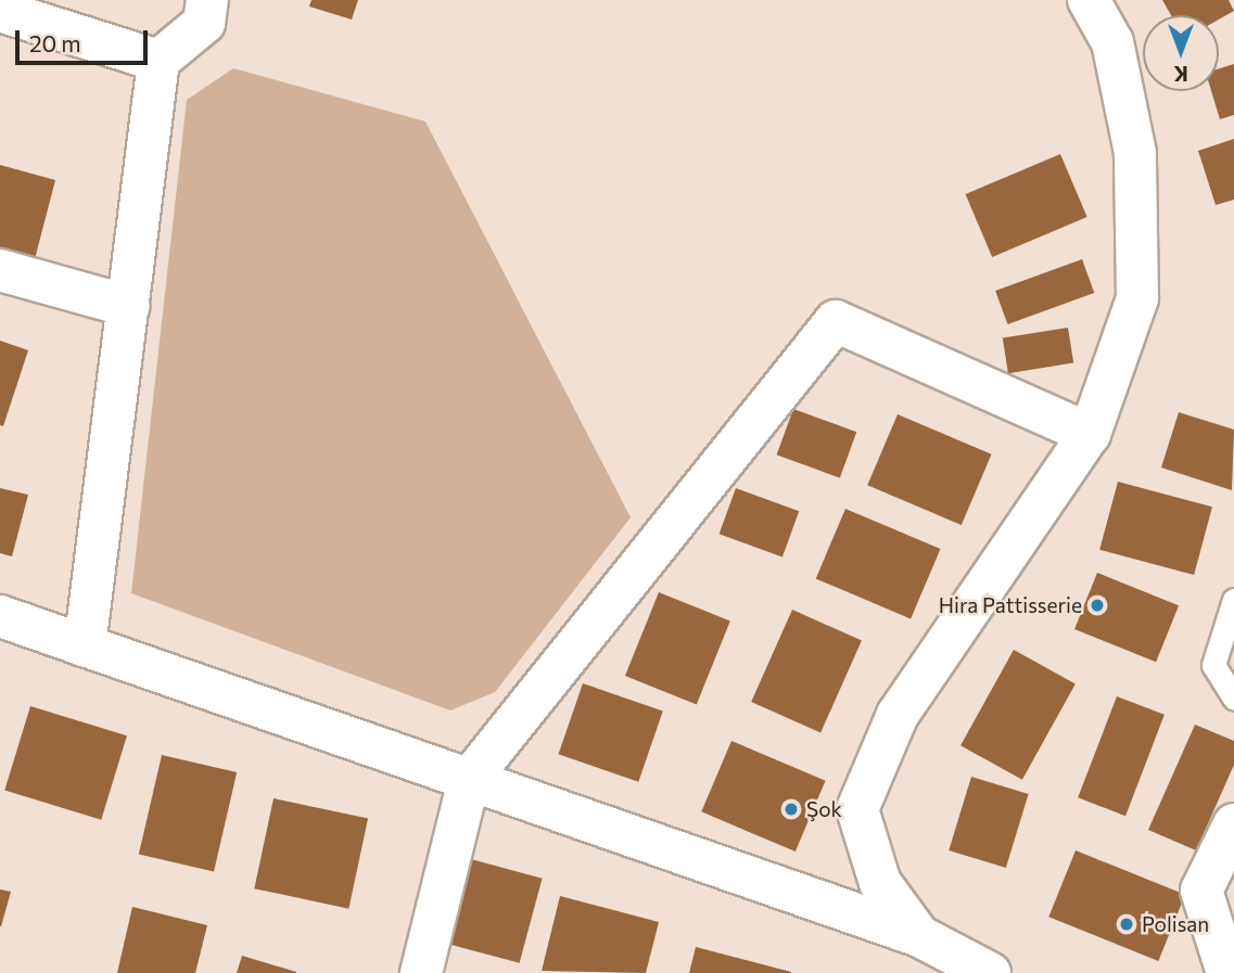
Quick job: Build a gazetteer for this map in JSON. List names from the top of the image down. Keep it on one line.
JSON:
{"places":["Hira Pattisserie","Şok","Polisan"],"scale_bar":"20 m","north":"bottom"}
